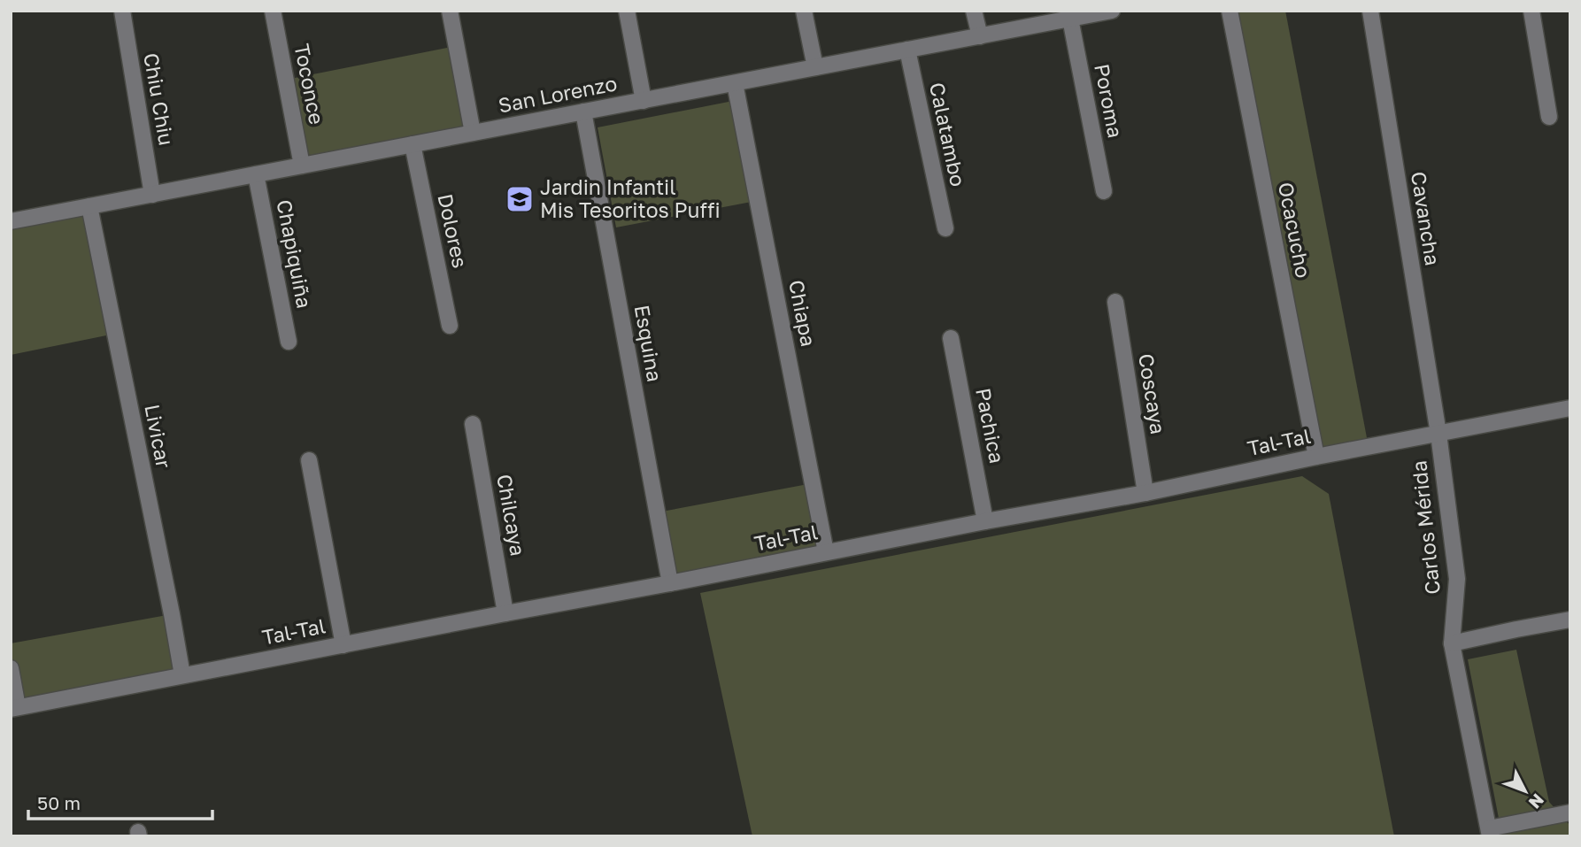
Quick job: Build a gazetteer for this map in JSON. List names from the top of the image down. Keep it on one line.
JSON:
{"streets":{"street":["Toconce","San Lorenzo","Chiu Chiu","Poroma","Calatambo","Cavancha","Ocacucho","Dolores","Chapiquiña","Chiapa","Esquina","Coscaya","Pachica","Livicar","Tal-Tal","Chilcaya","Carlos Mérida"]},"crossings":[["Toconce","San Lorenzo"],["San Lorenzo","Chiu Chiu"],["San Lorenzo","Poroma"],["San Lorenzo","Calatambo"],["San Lorenzo","Dolores"],["San Lorenzo","Chapiquiña"],["San Lorenzo","Chiapa"],["San Lorenzo","Esquina"],["San Lorenzo","Livicar"],["Cavancha","Tal-Tal"],["Cavancha","Carlos Mérida"],["Ocacucho","Tal-Tal"],["Chiapa","Tal-Tal"],["Esquina","Tal-Tal"],["Coscaya","Tal-Tal"],["Pachica","Tal-Tal"],["Livicar","Tal-Tal"],["Tal-Tal","Chilcaya"],["Tal-Tal","Carlos Mérida"]],"places":{"school or university":["Jardin Infantil Mis Tesoritos Puffi"]},"scale_bar":"50 m","north":"bottom right"}
